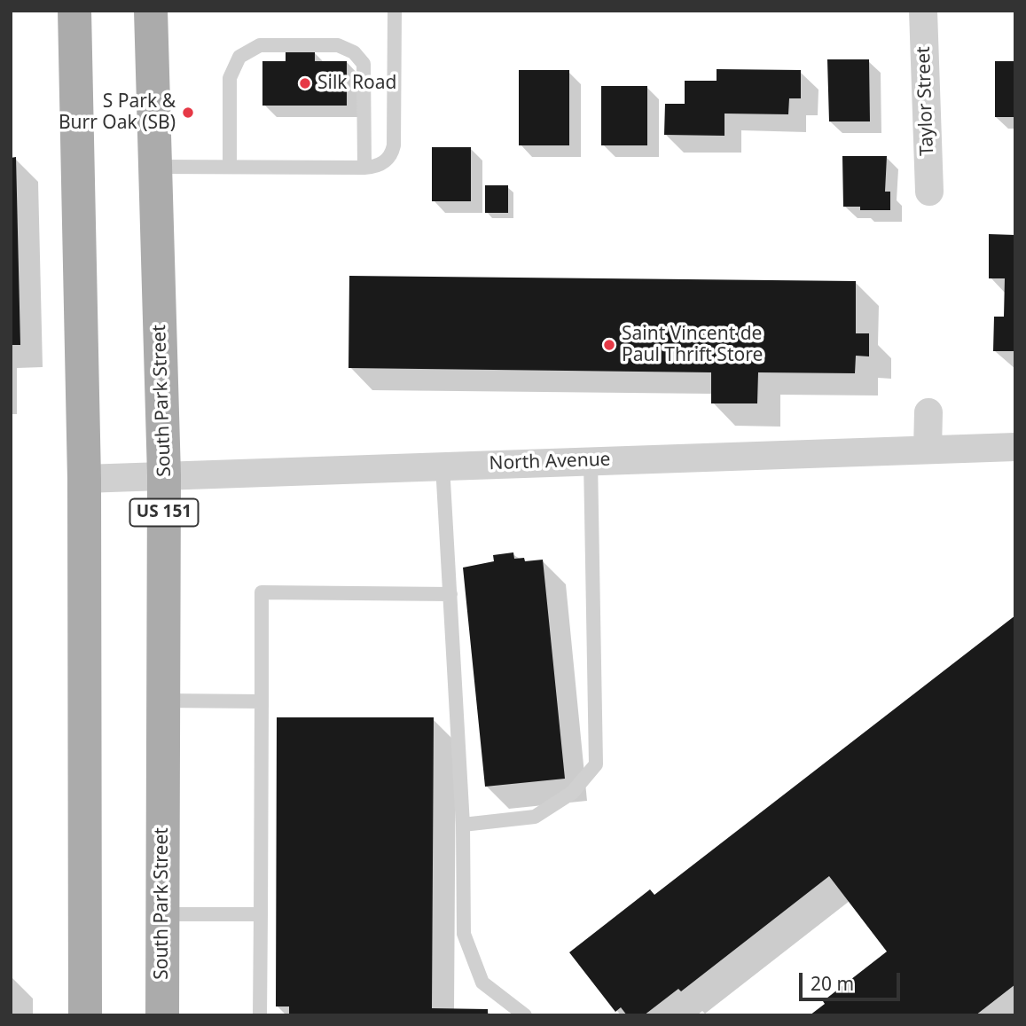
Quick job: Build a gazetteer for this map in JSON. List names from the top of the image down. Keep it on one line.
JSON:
{"streets":{"main road":["South Park Street","US 151"],"street":["Taylor Street","North Avenue"]},"crossings":[["South Park Street","North Avenue"]],"places":["Silk Road","S Park & Burr Oak (SB)","Saint Vincent de Paul Thrift Store"],"scale_bar":"20 m"}
